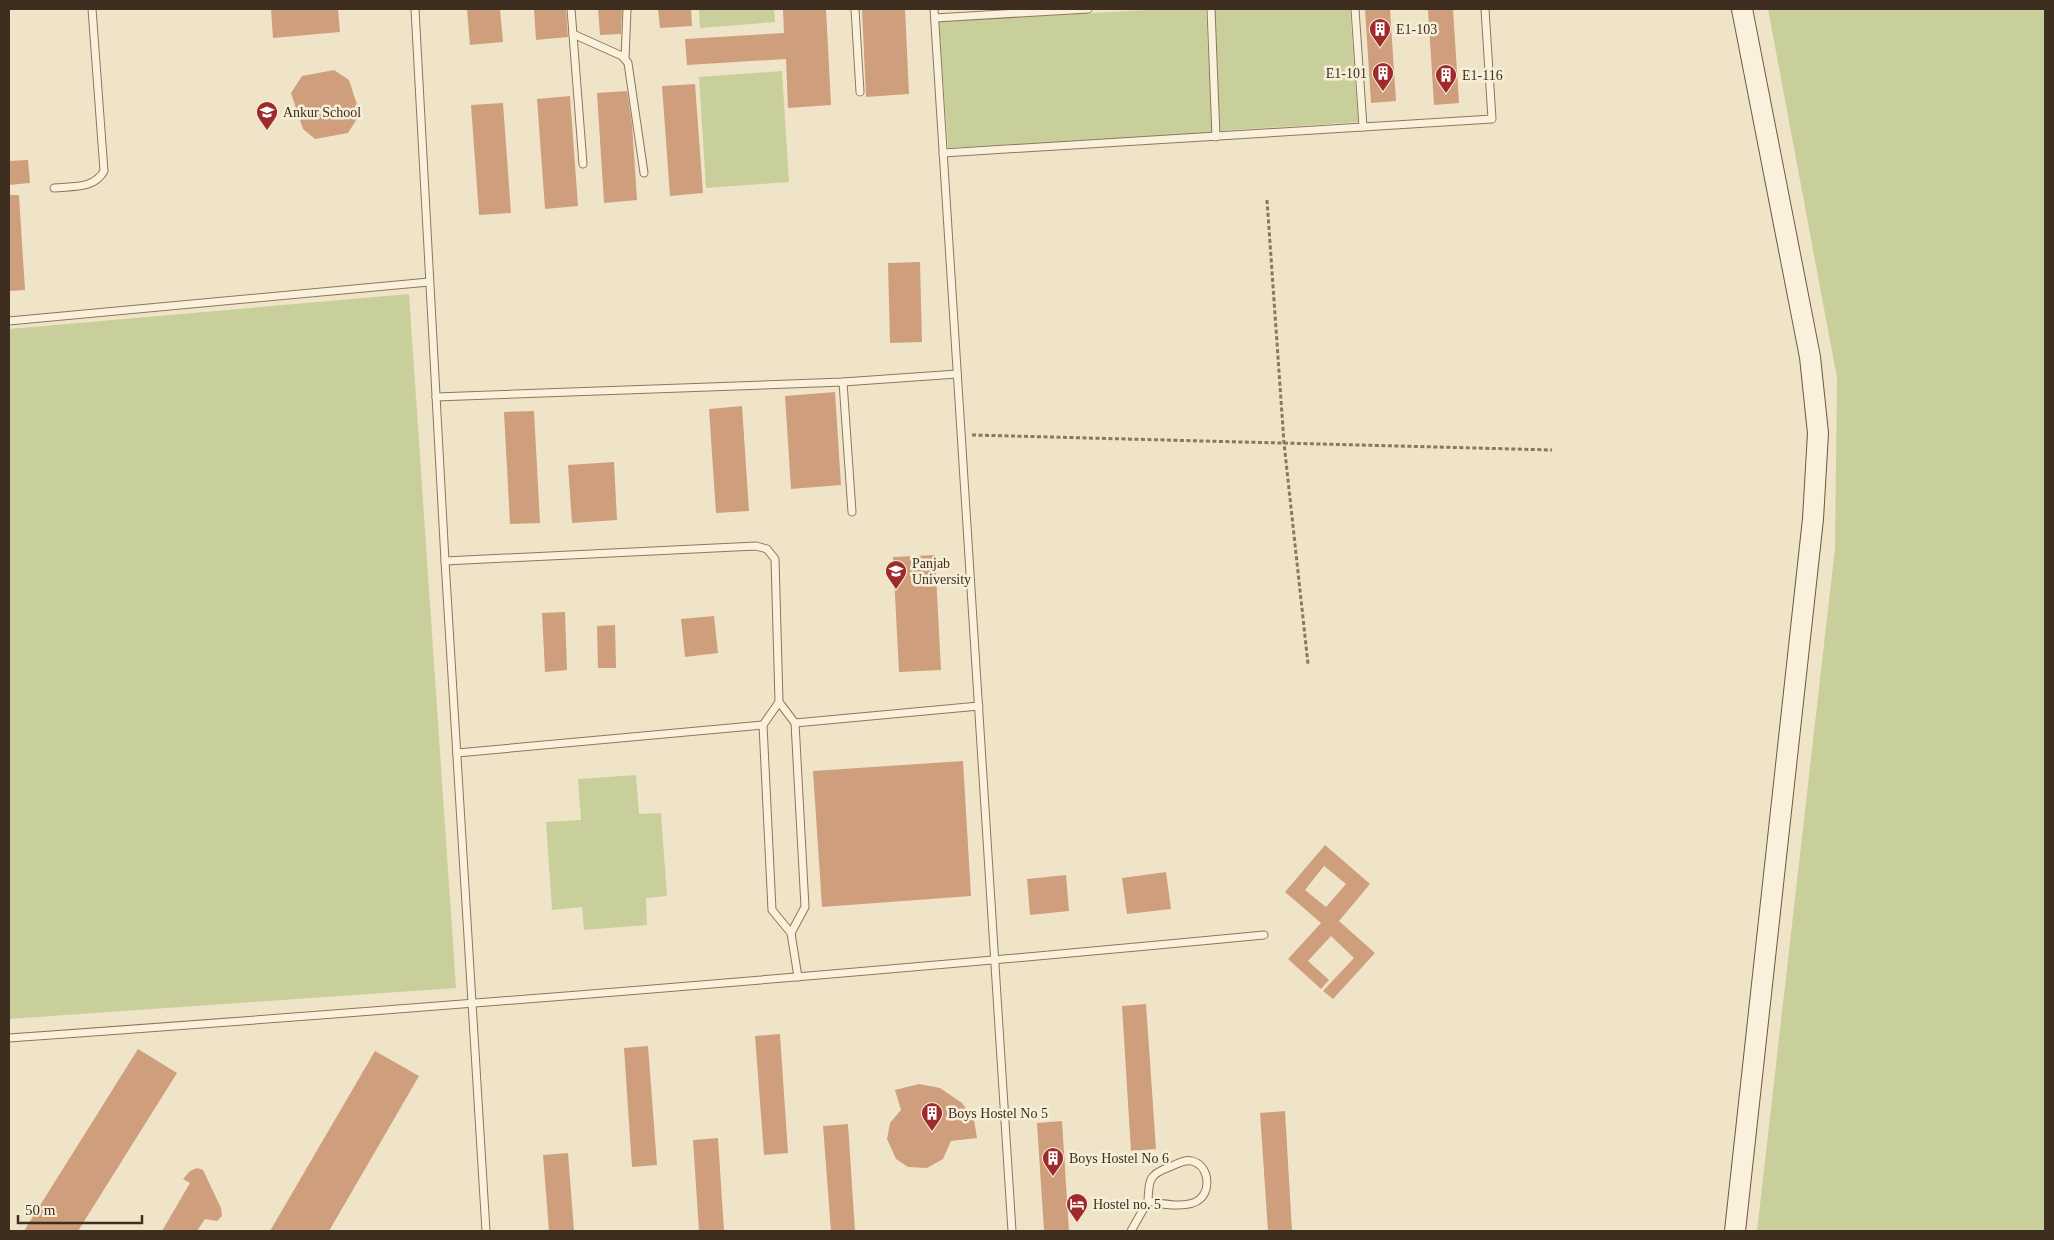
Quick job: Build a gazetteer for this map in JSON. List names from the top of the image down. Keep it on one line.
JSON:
{"places":{"building":["E1-103","E1-101","E1-116","Boys Hostel No 5","Boys Hostel No 6"],"school or university":["Ankur School","Panjab University"],"hotel":["Hostel no. 5"]},"scale_bar":"50 m"}
